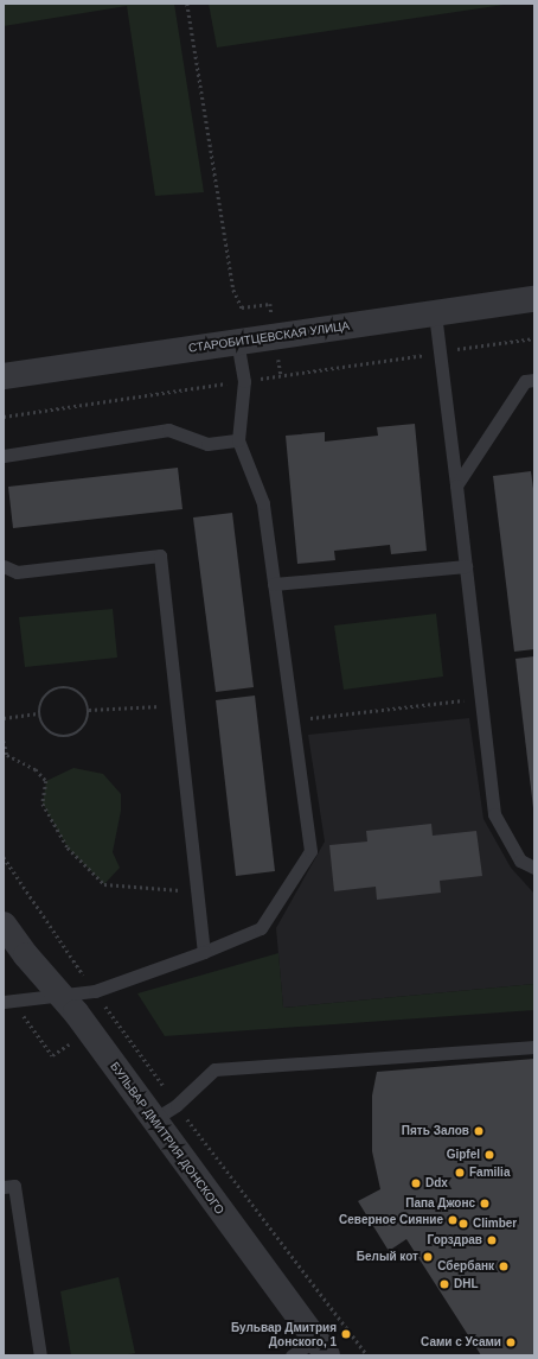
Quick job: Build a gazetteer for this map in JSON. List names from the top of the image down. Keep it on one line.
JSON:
{"streets":{"street":["СТАРОБИТЦЕВСКАЯ УЛИЦА","БУЛЬВАР ДМИТРИЯ ДОНСКОГО"]},"places":["Пять Залов","Gipfel","Familia","Ddx","Папа Джонс","Северное Сияние","Climber","Горздрав","Белый кот","Сбербанк","DHL","Бульвар Дмитрия Донского, 1","Сами с Усами"]}
